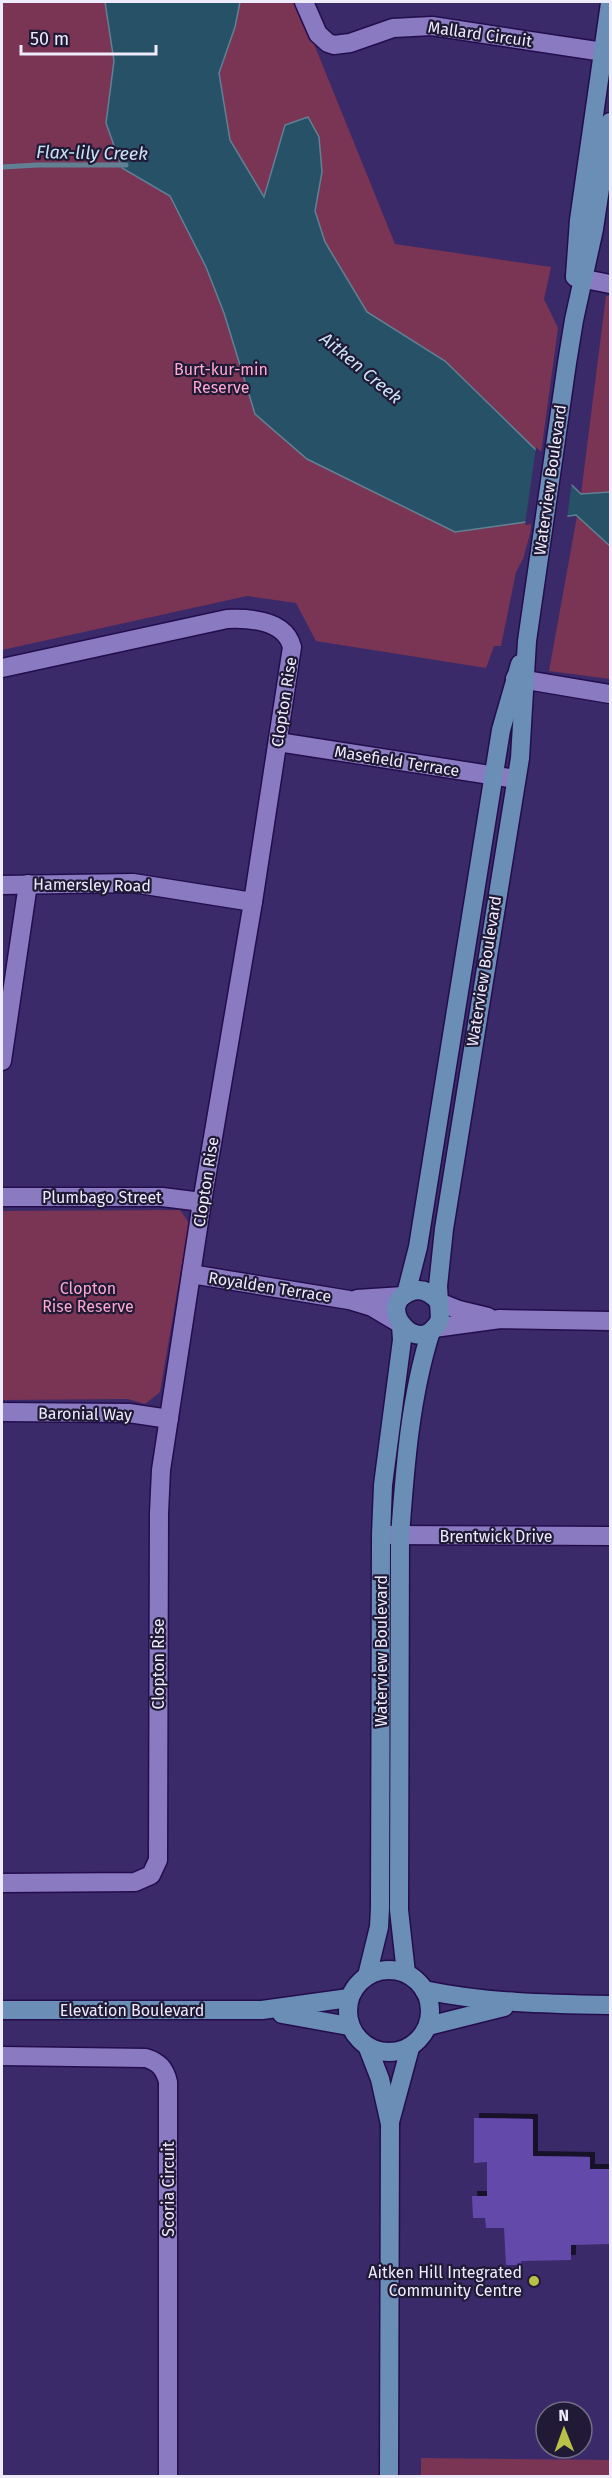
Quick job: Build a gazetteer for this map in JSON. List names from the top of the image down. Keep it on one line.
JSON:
{"streets":{"street":["Mallard Circuit","Waterview Boulevard","Clopton Rise","Masefield Terrace","Hamersley Road","Plumbago Street","Royalden Terrace","Baronial Way","Brentwick Drive","Elevation Boulevard","Scoria Circuit"]},"crossings":[["Mallard Circuit","Waterview Boulevard"],["Waterview Boulevard","Masefield Terrace"],["Waterview Boulevard","Royalden Terrace"],["Waterview Boulevard","Brentwick Drive"],["Waterview Boulevard","Elevation Boulevard"],["Clopton Rise","Masefield Terrace"],["Clopton Rise","Hamersley Road"],["Clopton Rise","Plumbago Street"],["Clopton Rise","Royalden Terrace"],["Clopton Rise","Baronial Way"]],"water":["Flax-lily Creek","Aitken Creek"],"parks":["Burt-kur-min Reserve","Clopton Rise Reserve"],"places":["Aitken Hill Integrated Community Centre"],"scale_bar":"50 m","north":"top"}
